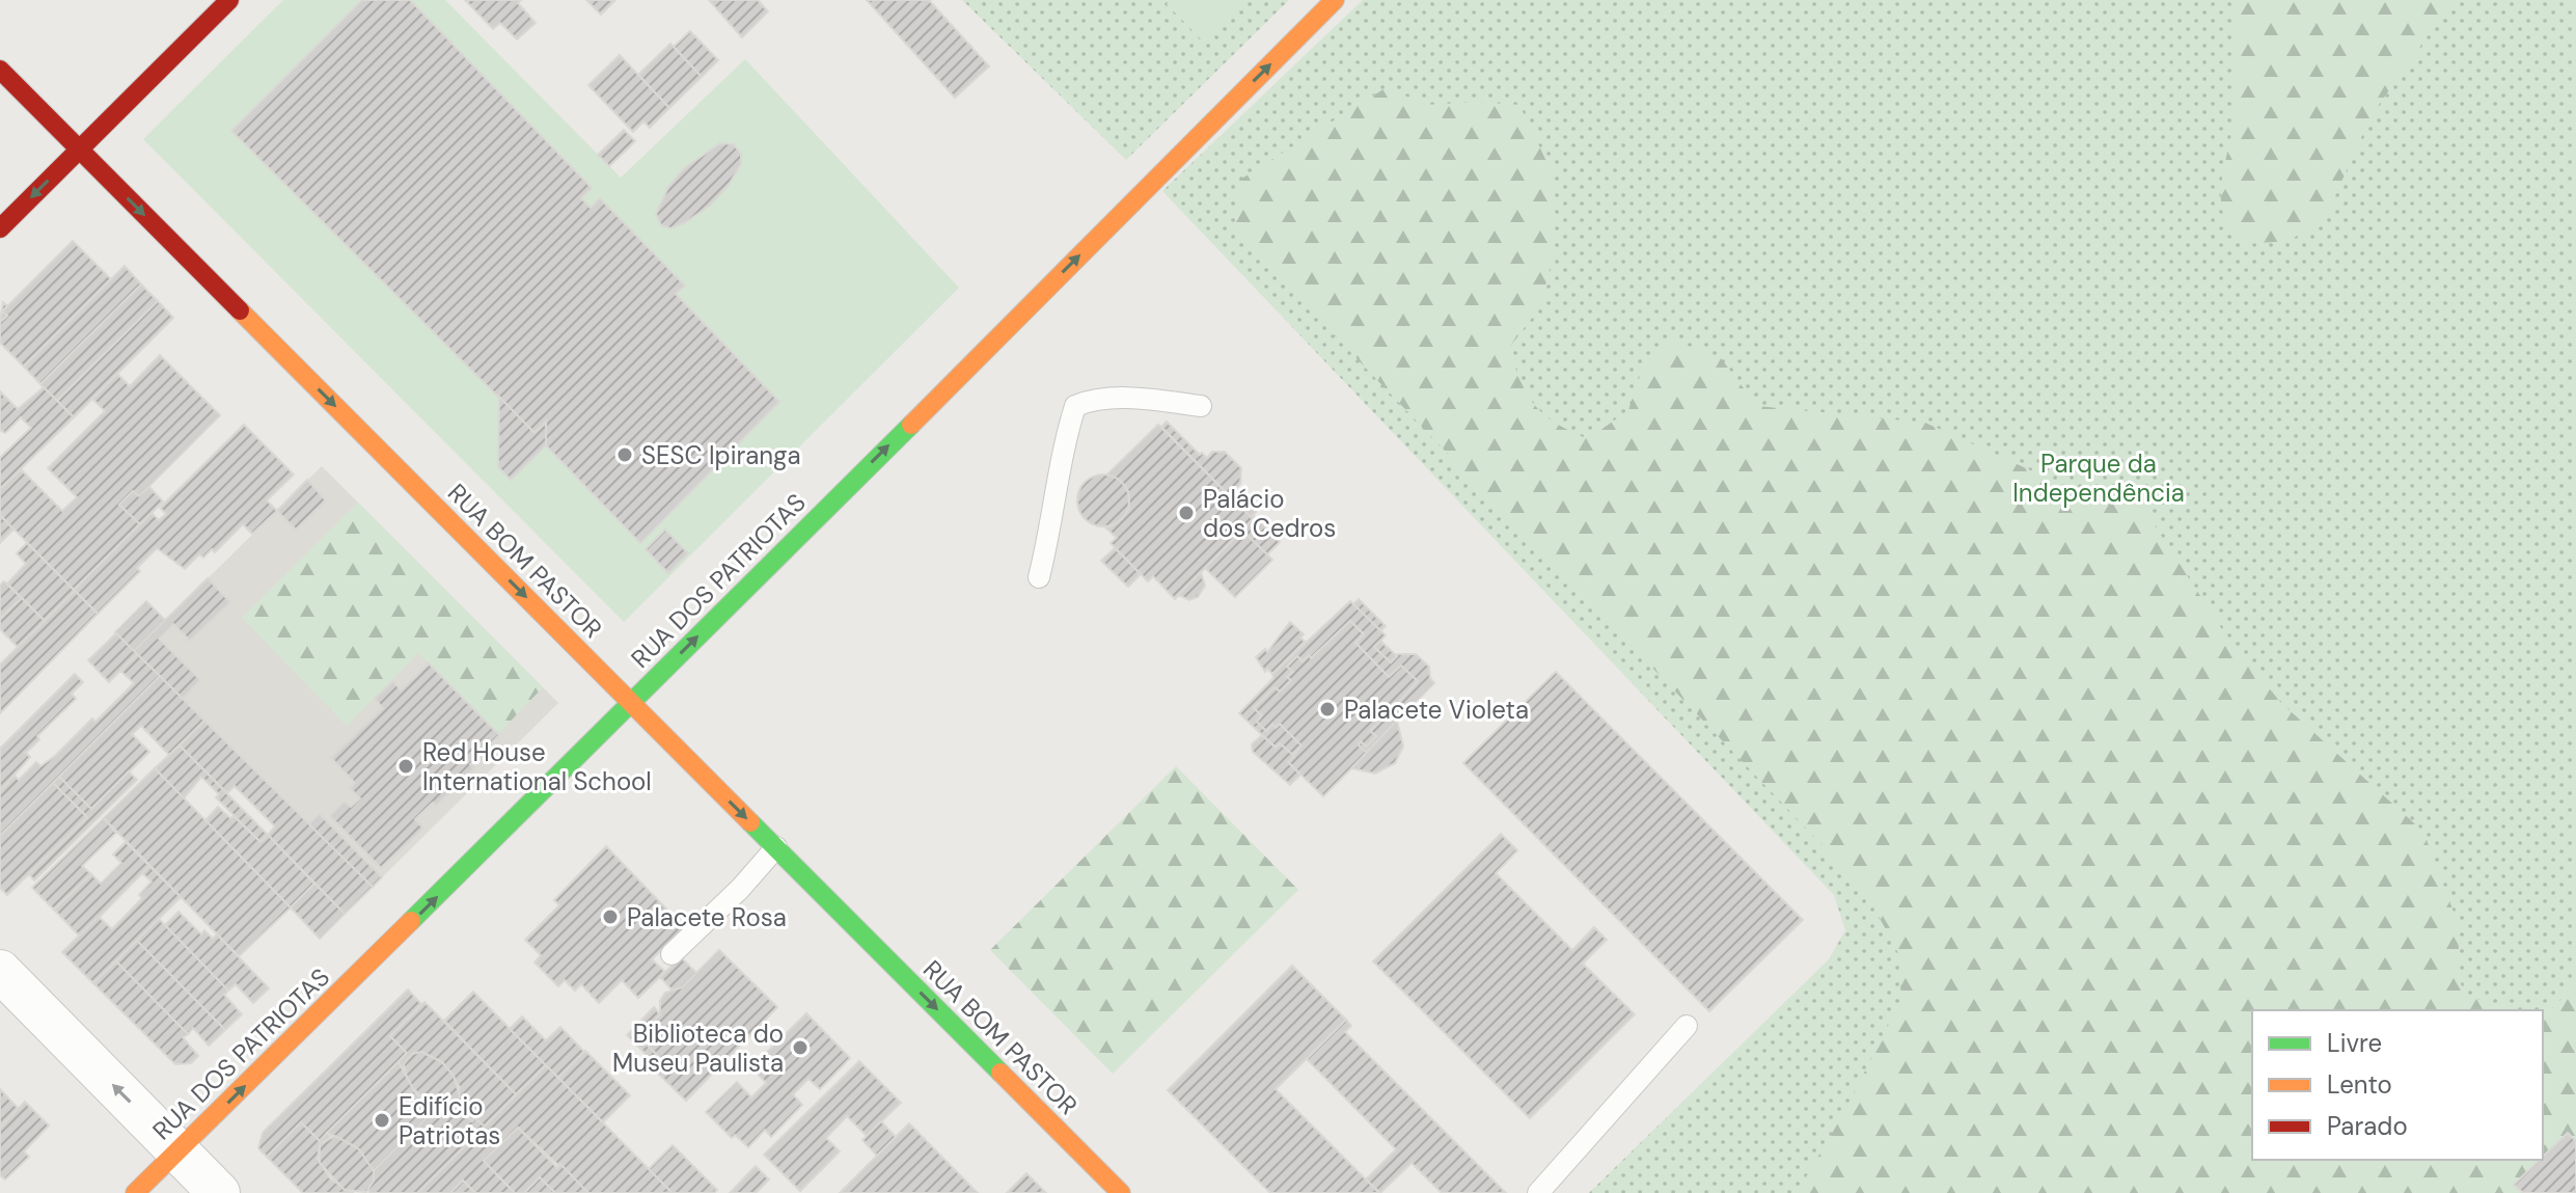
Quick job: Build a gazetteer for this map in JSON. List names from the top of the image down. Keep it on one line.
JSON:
{"streets":{"main road":["RUA BOM PASTOR","RUA DOS PATRIOTAS"]},"crossings":[["RUA BOM PASTOR","RUA DOS PATRIOTAS"]],"one_way":["RUA BOM PASTOR","RUA DOS PATRIOTAS"],"parks":["Parque da Independência"],"places":["SESC Ipiranga","Palácio dos Cedros","Palacete Violeta","Red House International School","Palacete Rosa","Biblioteca do Museu Paulista","Edifício Patriotas"],"legend":["Livre","Lento","Parado"]}
